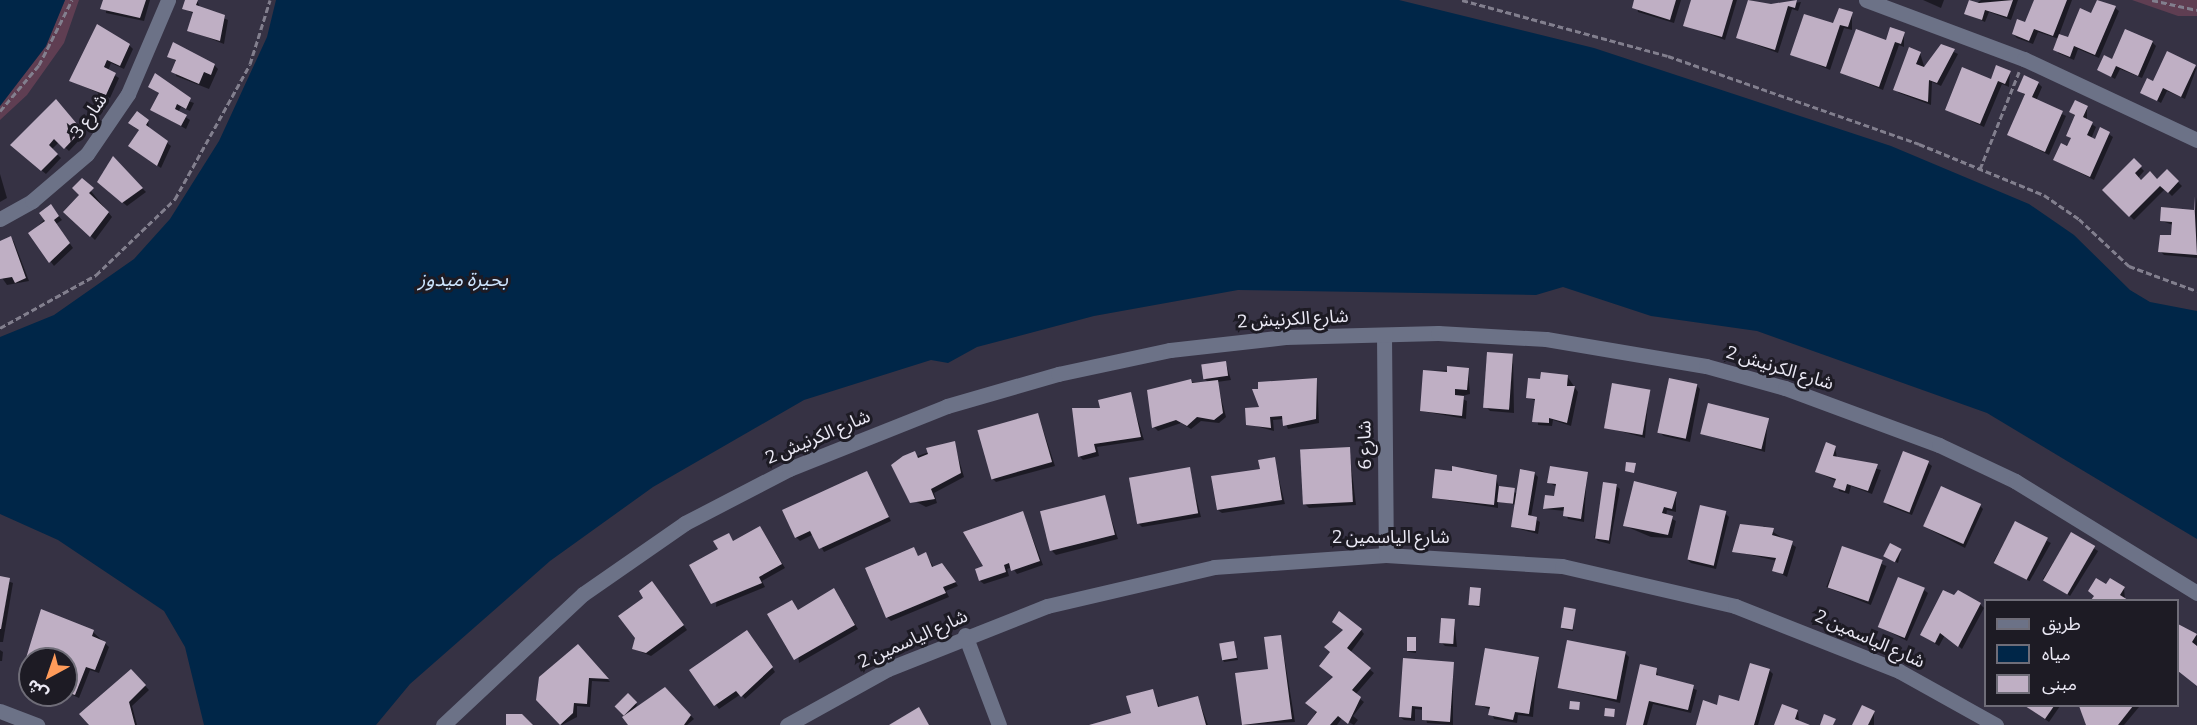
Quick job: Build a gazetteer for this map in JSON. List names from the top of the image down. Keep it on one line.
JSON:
{"streets":{"street":["شارع 3","شارع الكرنيش 2","شارع 6","شارع الياسمين 2"]},"crossings":[["شارع الكرنيش 2","شارع 6"],["شارع 6","شارع الياسمين 2"]],"water":["بحيرة ميدوز"],"legend":["طريق","مياه","مبنى"],"north":"bottom left"}
